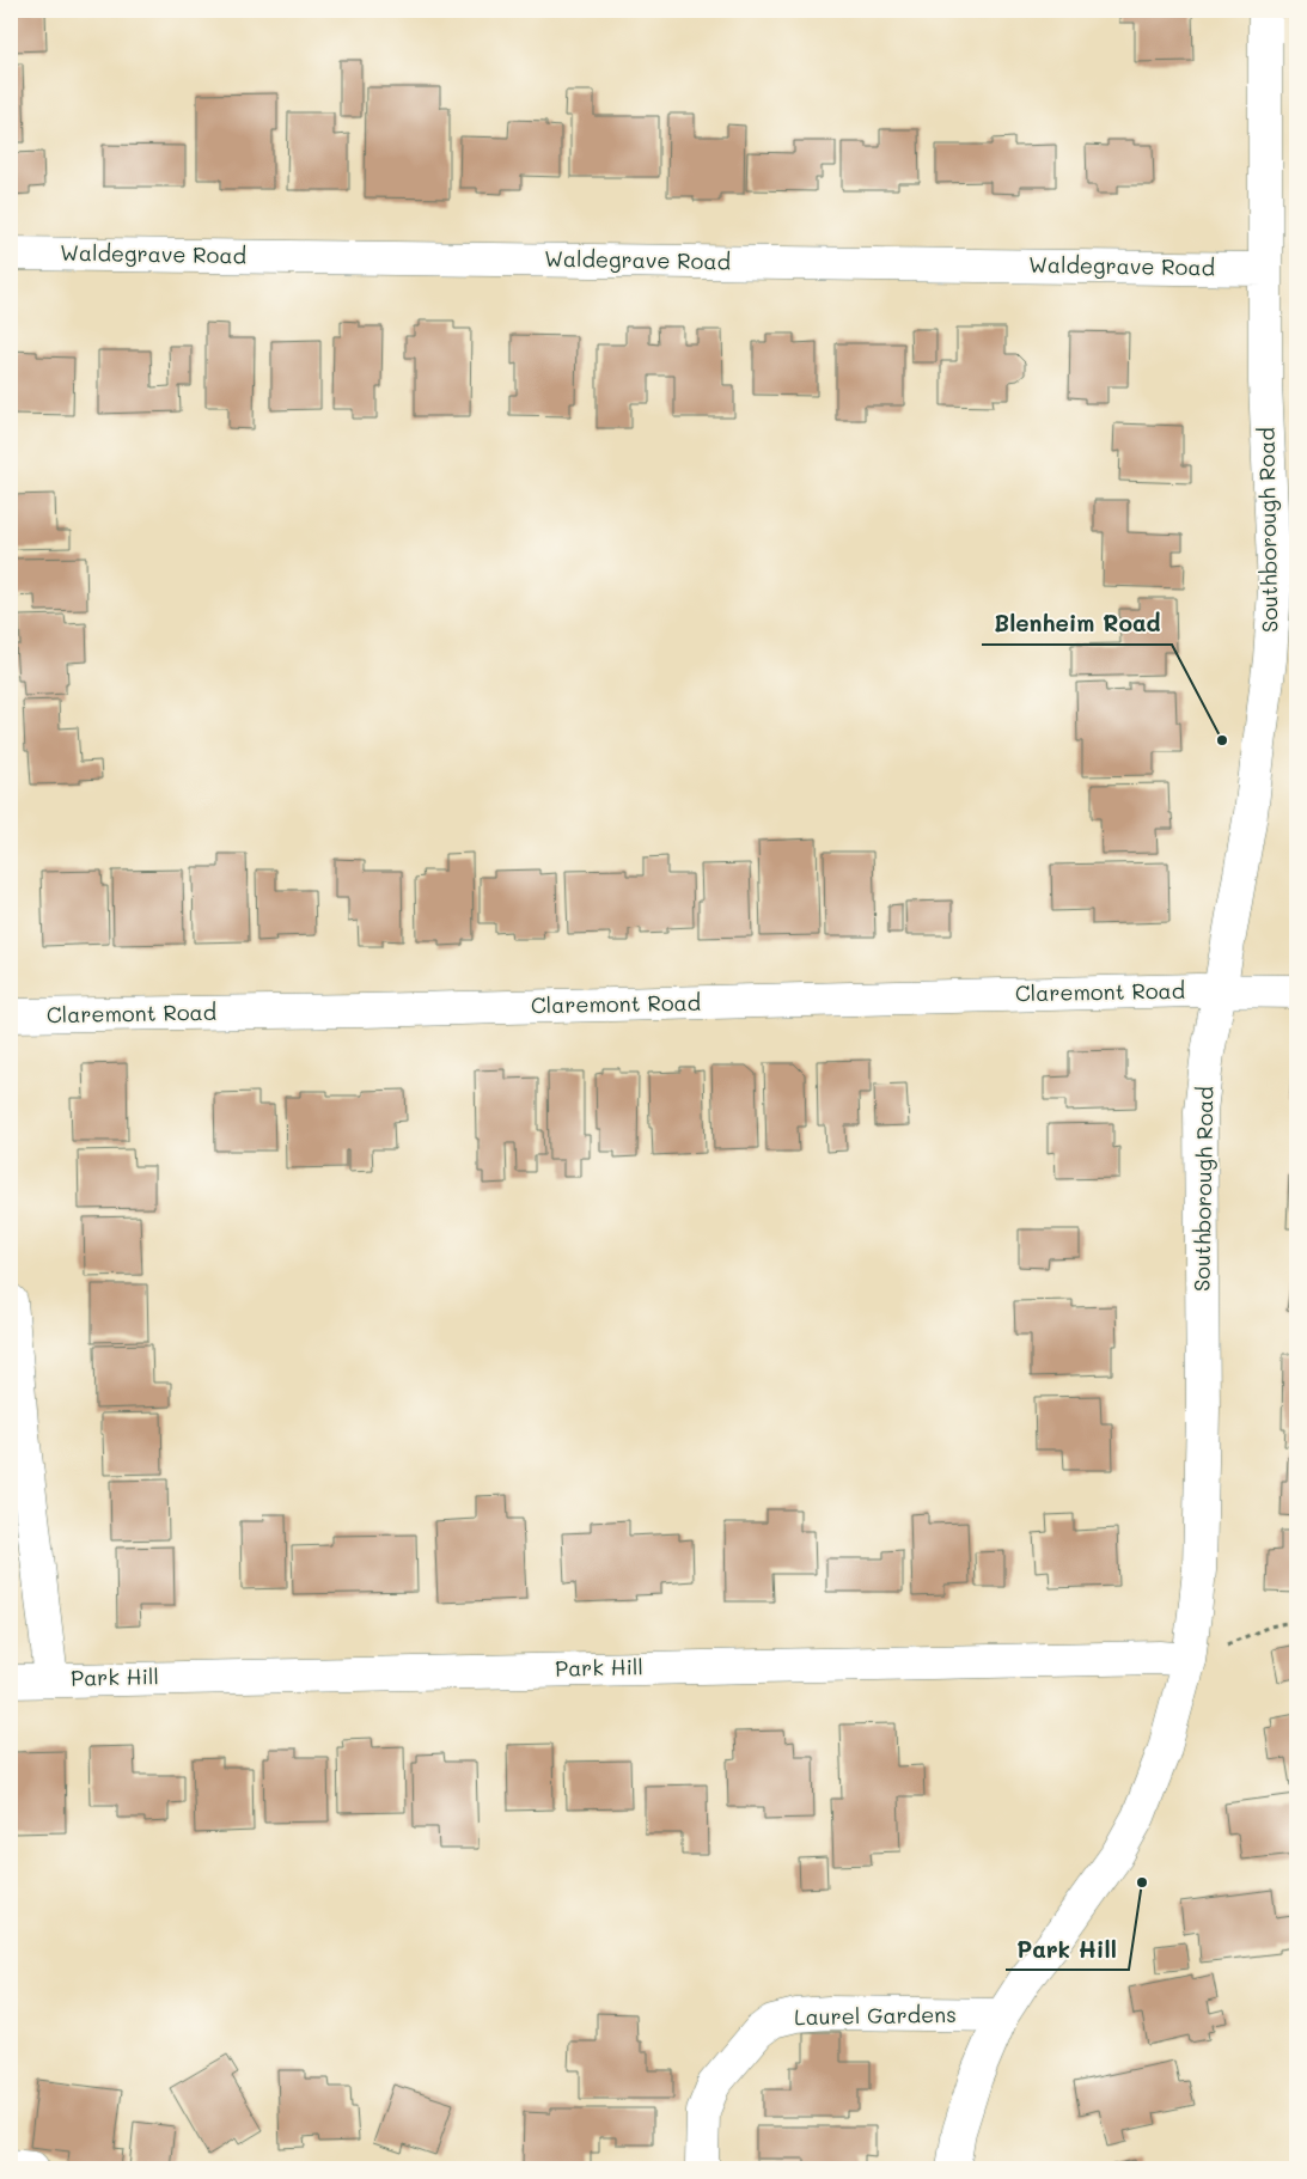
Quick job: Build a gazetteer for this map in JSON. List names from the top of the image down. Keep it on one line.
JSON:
{"streets":{"street":["Waldegrave Road","Southborough Road","Claremont Road","Park Hill","Laurel Gardens"]},"crossings":[["Waldegrave Road","Southborough Road"],["Southborough Road","Claremont Road"],["Southborough Road","Park Hill"],["Southborough Road","Laurel Gardens"]],"places":["Blenheim Road","Park Hill"]}
